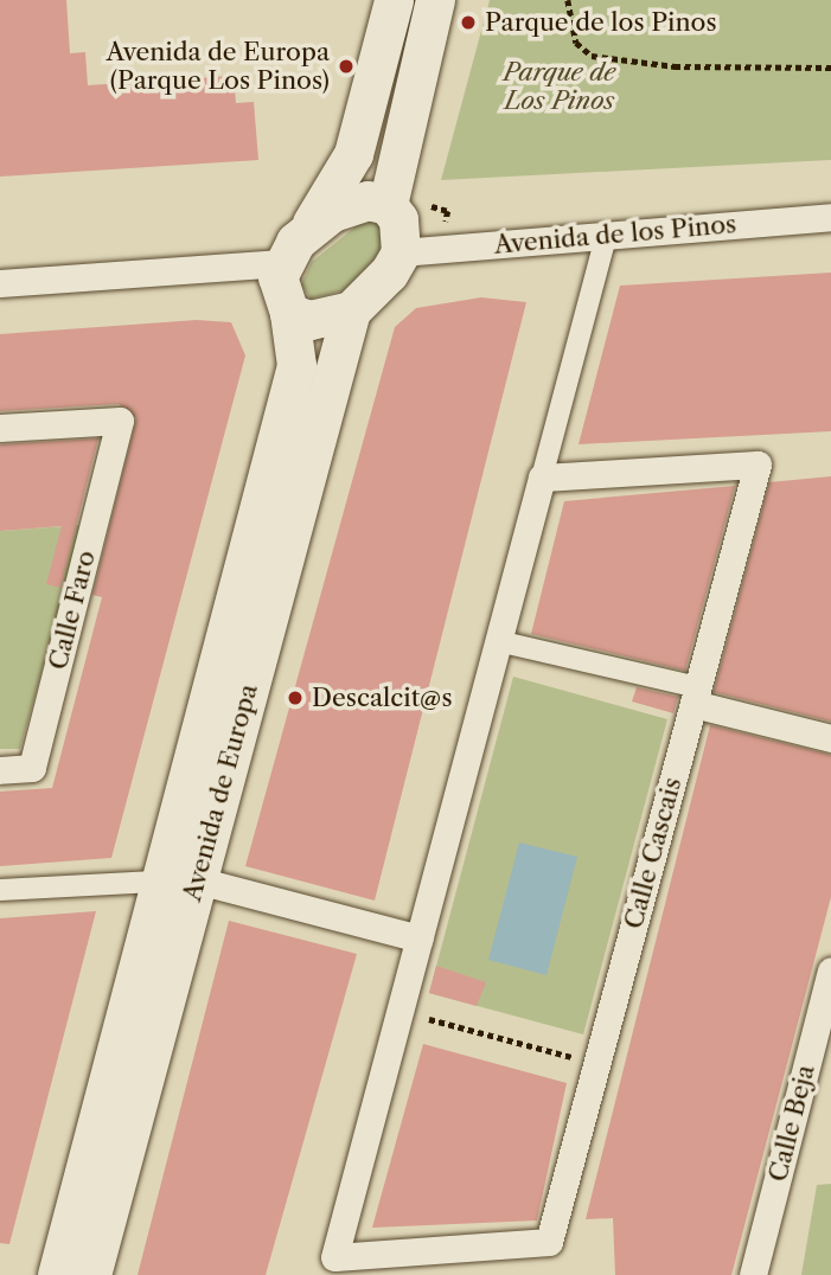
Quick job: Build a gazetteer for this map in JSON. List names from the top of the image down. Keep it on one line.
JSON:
{"streets":{"main road":["Avenida de Europa"],"street":["Avenida de los Pinos","Calle Faro","Calle Cascais","Calle Beja"]},"crossings":[["Avenida de los Pinos","Avenida de Europa"],["Avenida de los Pinos","Calle Cascais"]],"parks":["Parque de Los Pinos"],"places":["Parque de los Pinos","Avenida de Europa (Parque Los Pinos)","Descalcit@s"]}
